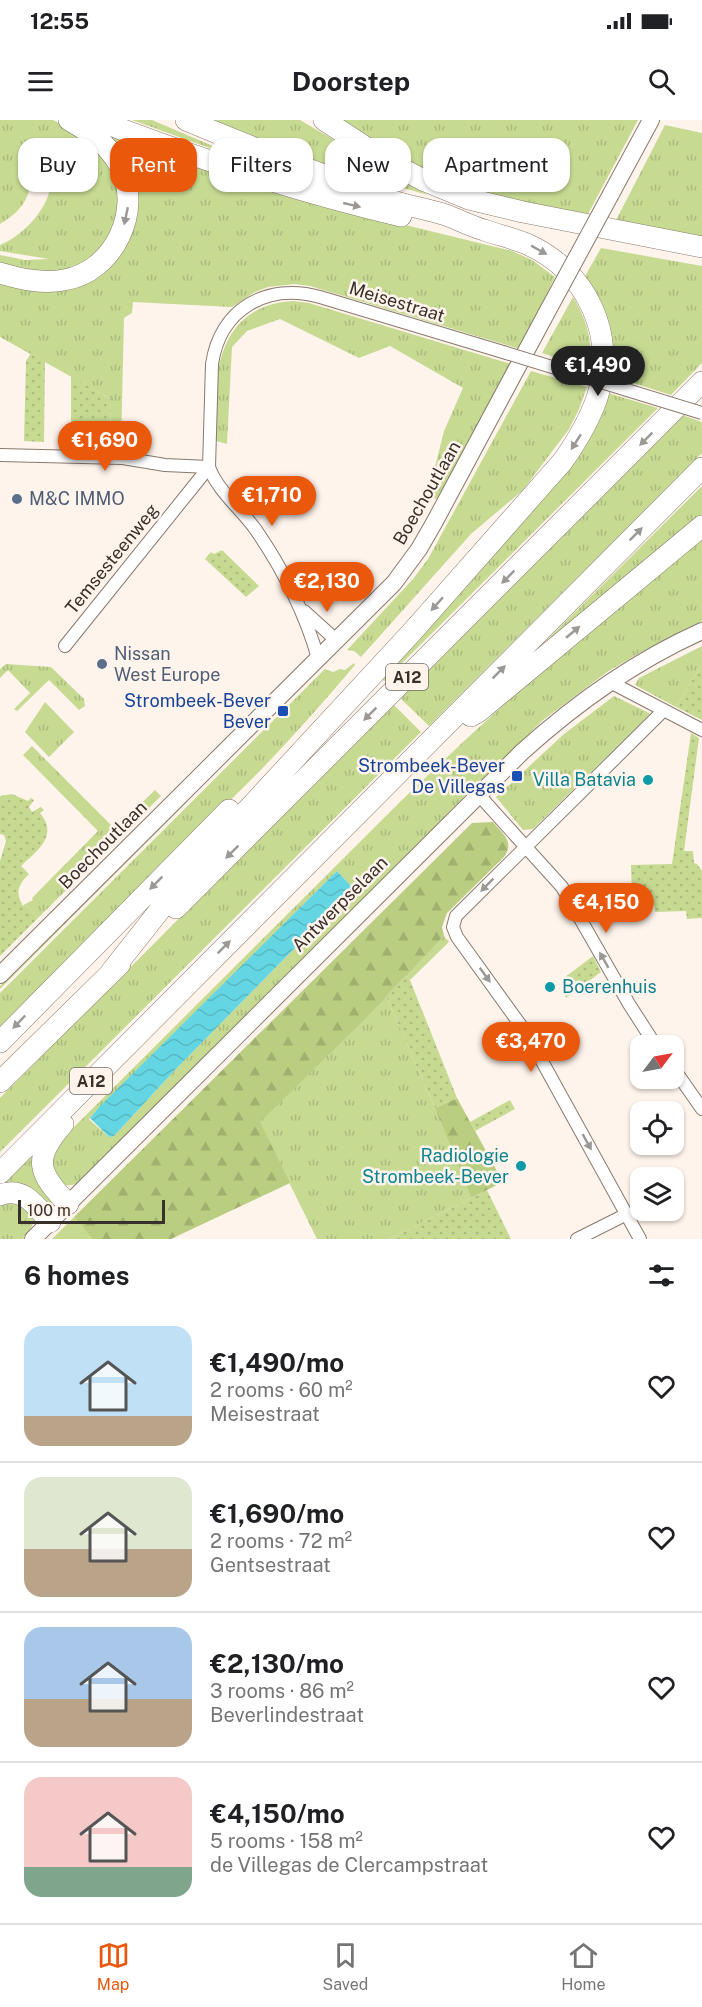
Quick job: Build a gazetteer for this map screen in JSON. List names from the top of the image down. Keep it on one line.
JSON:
{"streets":{"highway":["A12"],"main road":["Boechoutlaan","Antwerpselaan"],"street":["Meisestraat","Temsesteenweg"]},"crossings":[["Meisestraat","Temsesteenweg"]],"places":{"other":["M&C IMMO","Nissan West Europe","Villa Batavia","Boerenhuis","Radiologie Strombeek-Bever"],"transit":["Strombeek-Bever Bever","Strombeek-Bever De Villegas"]},"scale_bar":"100 m","north":"top right","page":{"status":"12:55","header":"Doorstep","chip":["Buy","Rent","Filters","New","Apartment"],"price":["€1,490","€1,690","€1,710","€2,130","€4,150","€3,470"],"scale":"100 m","heading":"6 homes","list":[{"name":"€1,490/mo","note":"2 rooms · 60 m² · Meisestraat"},{"name":"€1,690/mo","note":"2 rooms · 72 m² · Gentsestraat"},{"name":"€2,130/mo","note":"3 rooms · 86 m² · Beverlindestraat"},{"name":"€4,150/mo","note":"5 rooms · 158 m² · de Villegas de Clercampstraat"}],"tabs":["Map","Saved","Home"]}}
